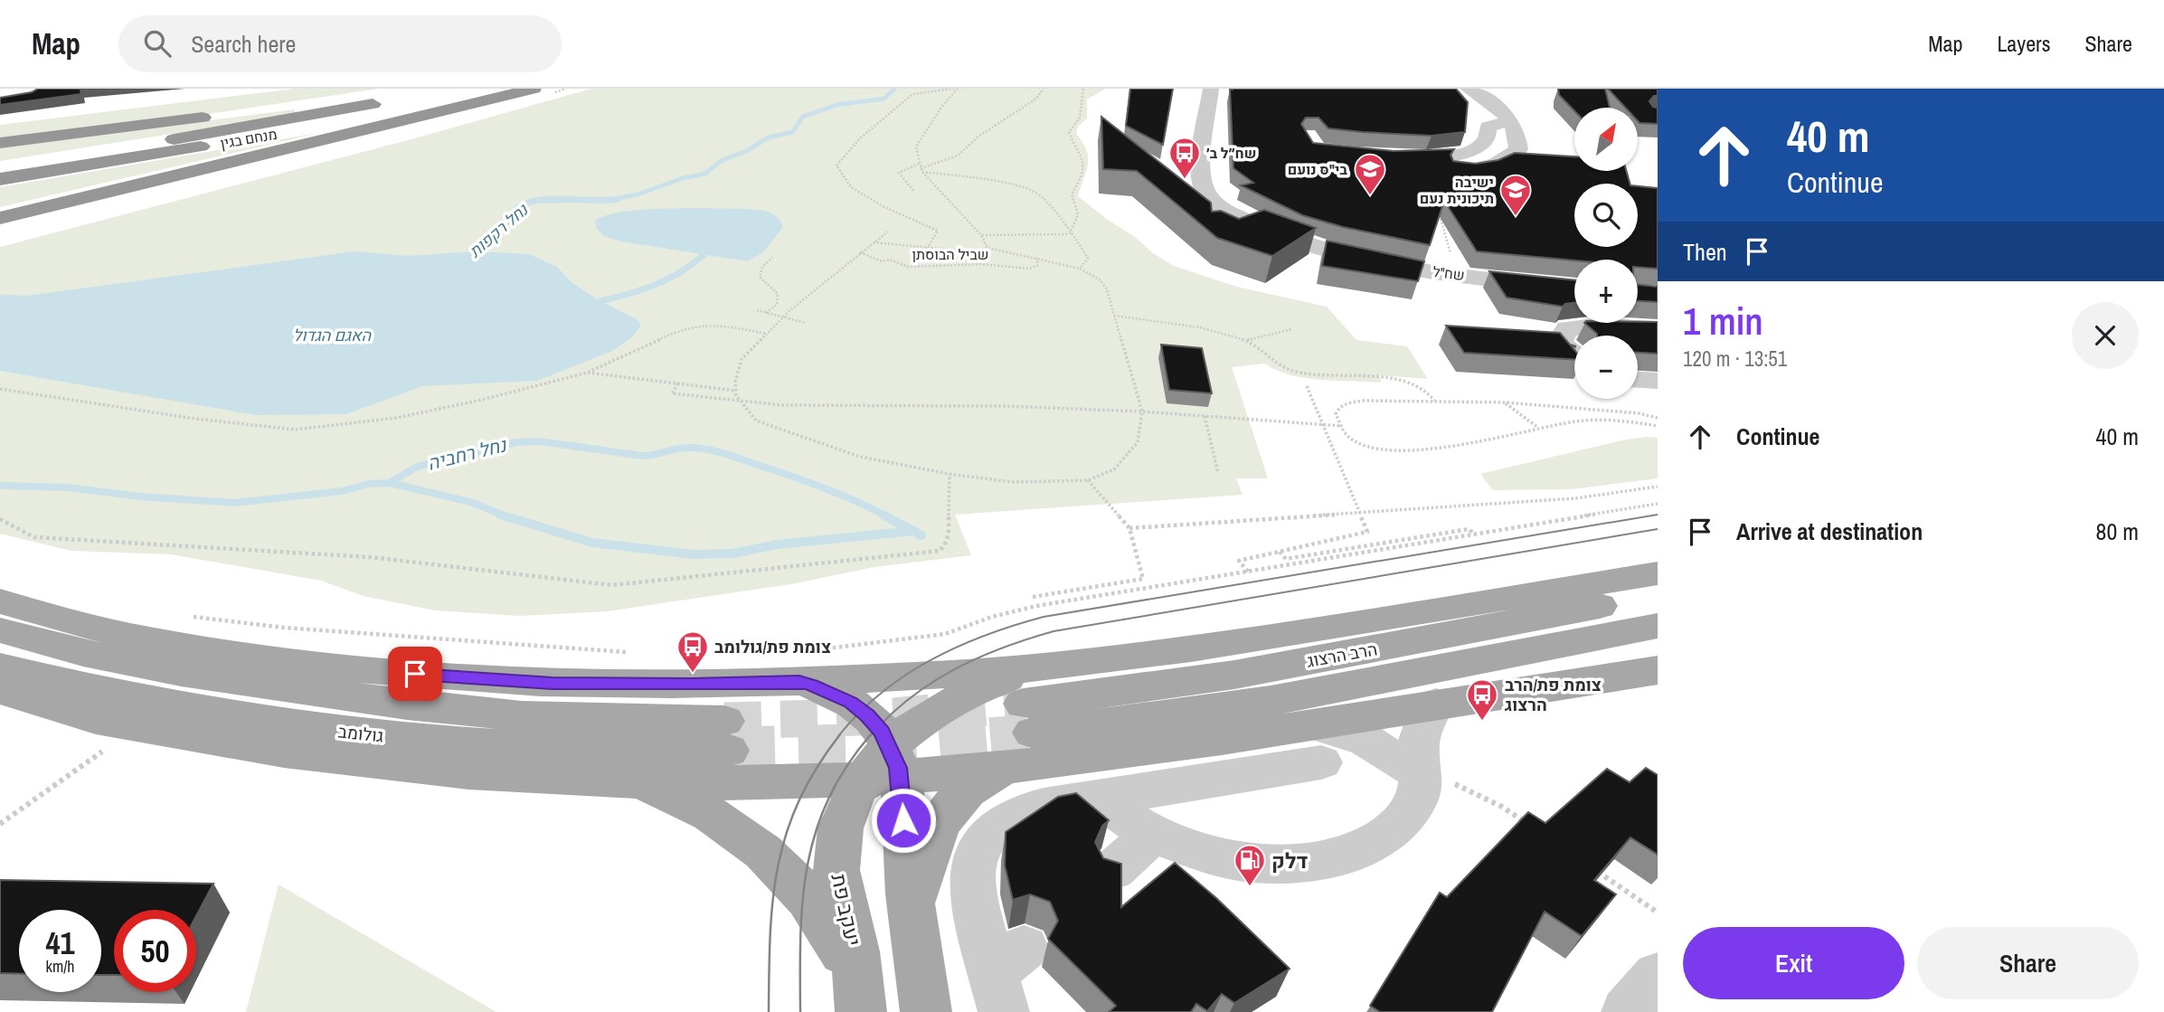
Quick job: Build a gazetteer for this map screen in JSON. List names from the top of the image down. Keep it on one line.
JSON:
{"streets":{"highway":["מנחם בגין"],"main road":["הרב הרצוג","גולומב","יעקב פת"],"street":["שח\"ל"],"path":["שביל הבוסתן"]},"crossings":[["הרב הרצוג","יעקב פת"]],"water":["נחל רקפות","האגם הגדול","נחל רחביה"],"places":{"bus stop":["שח״ל ב׳","צומת פת/גולומב","צומת פת/הרב הרצוג"],"school or university":["בי\"ס נועם","ישיבה תיכונית נעם"],"fuel station":["דלק"]},"north":"top right","page":{"header":"Map","search":"Search here","nav":["Map","Layers","Share"],"turn":["40 m","Continue"],"map_buttons":["+","−"],"then":"Then","heading":["1 min","120 m · 13:51"],"list":[{"name":"Continue","value":"40 m"},{"name":"Arrive at destination","value":"80 m"}],"speed":"41 km/h","limit":"50","buttons":["Exit","Share"]}}
